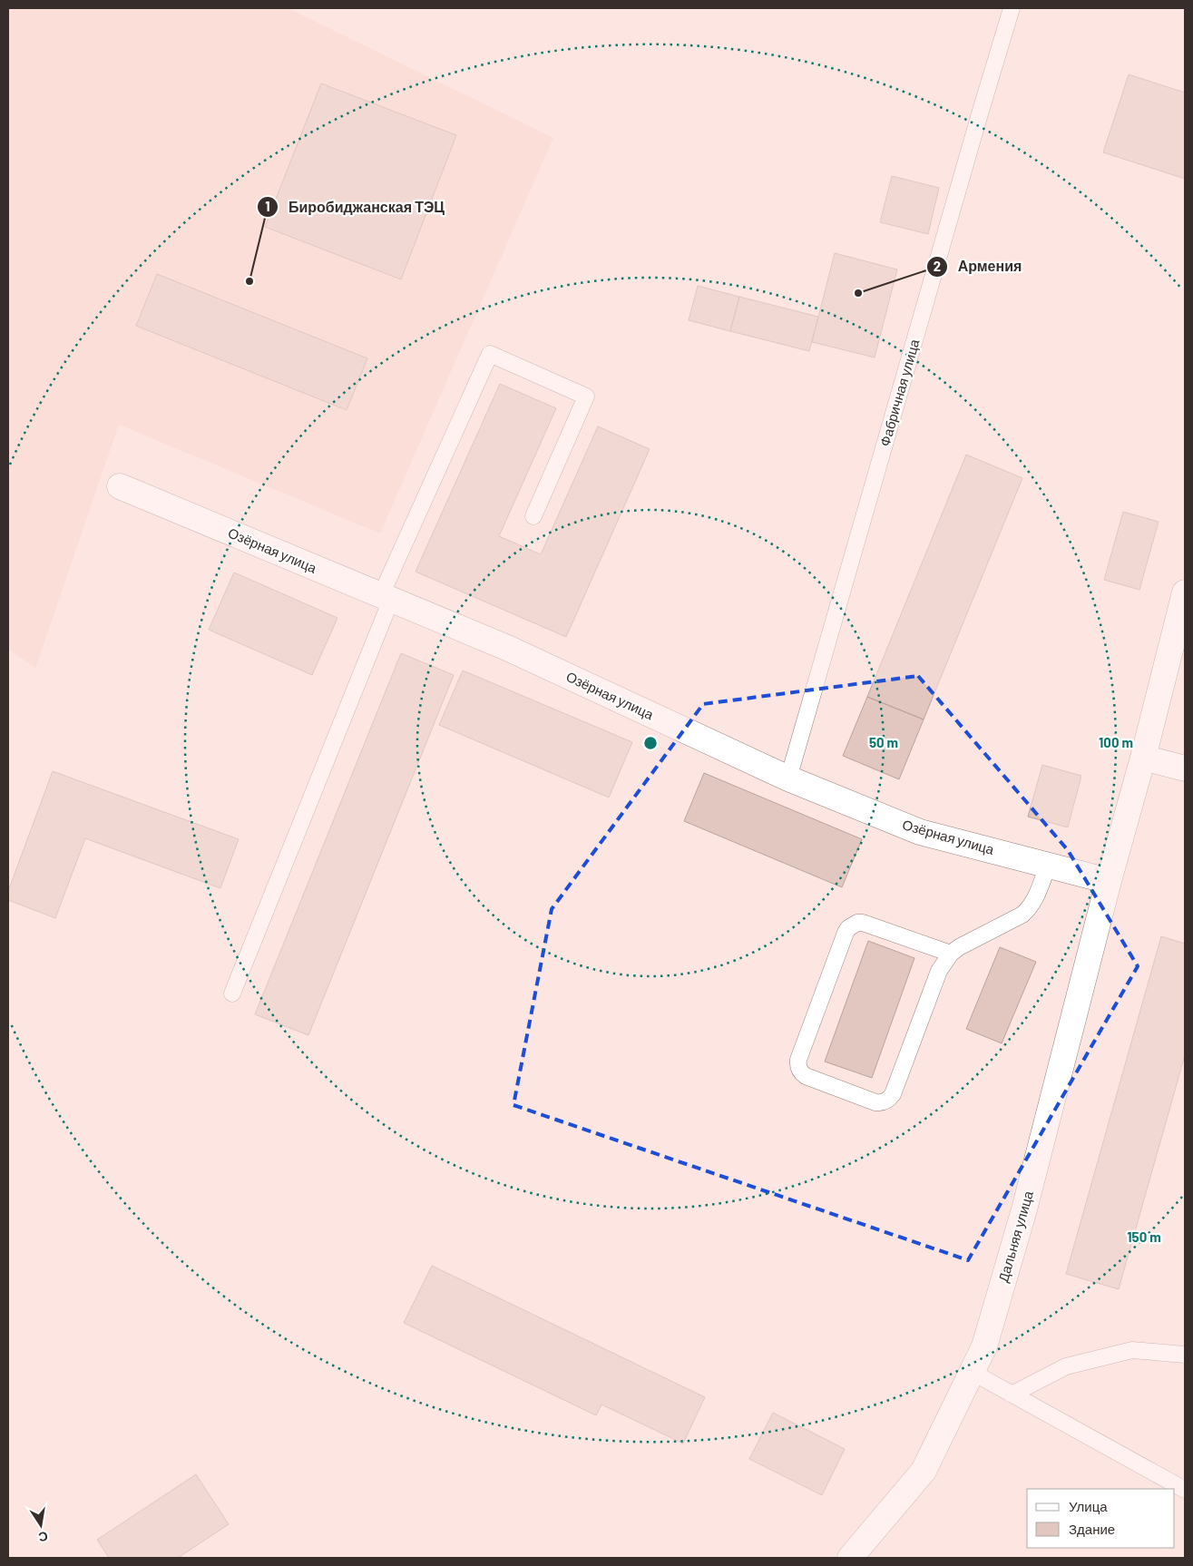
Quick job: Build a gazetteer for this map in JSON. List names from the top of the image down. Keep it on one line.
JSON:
{"streets":{"street":["Озёрная улица","Дальняя улица"],"lane":["Фабричная улица"]},"crossings":[["Фабричная улица","Озёрная улица"],["Озёрная улица","Дальняя улица"]],"places":["Биробиджанская ТЭЦ","Армения"],"legend":["Улица","Здание"],"north":"bottom","rings":["50 m","100 m","150 m"]}
